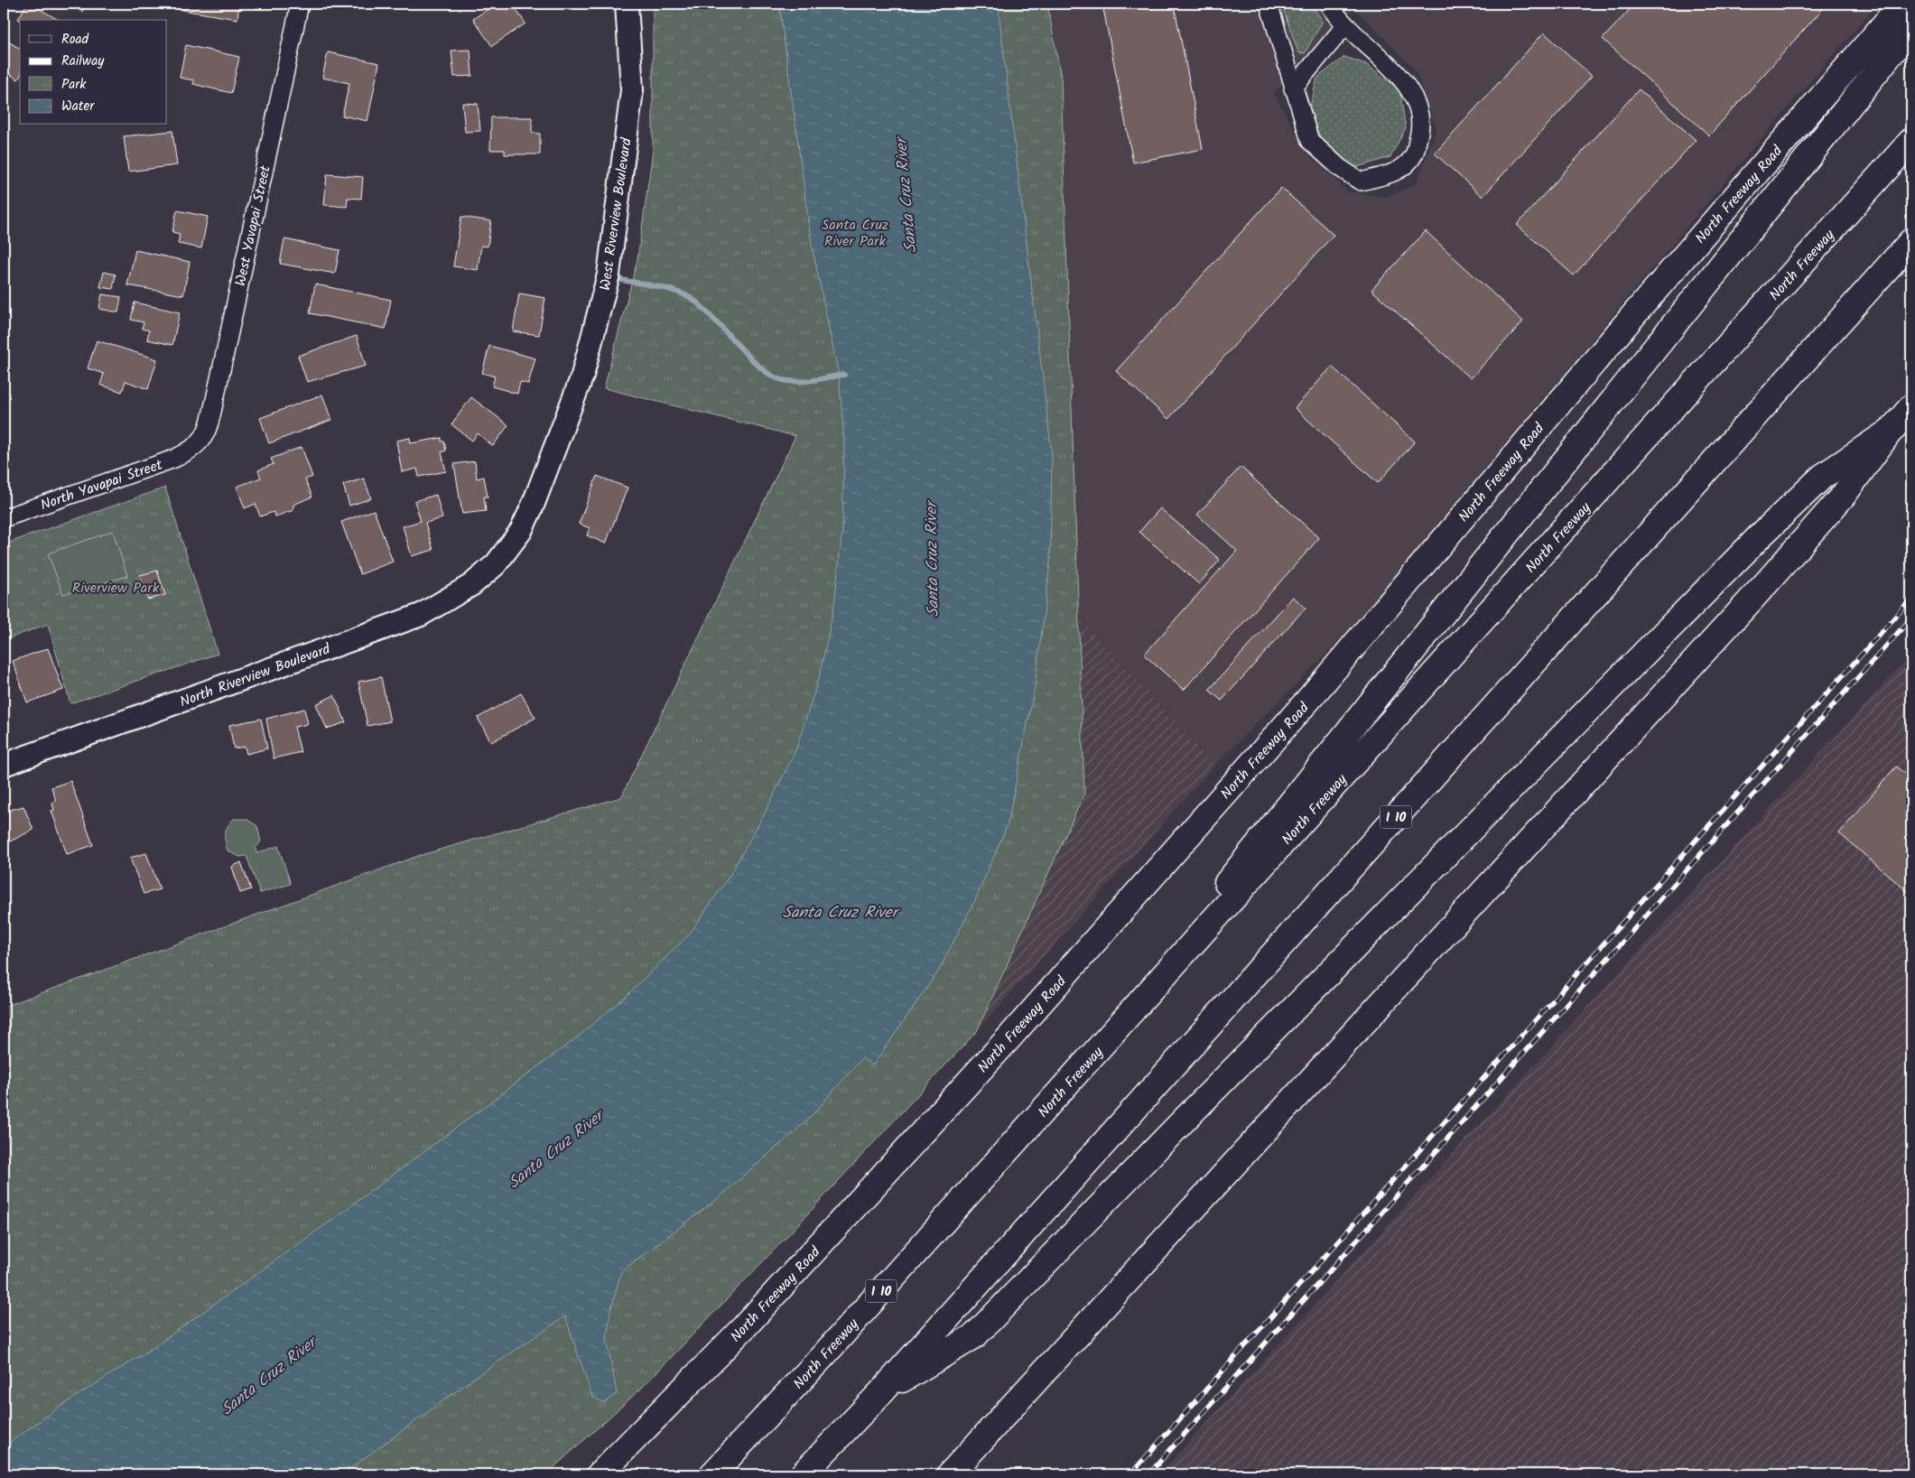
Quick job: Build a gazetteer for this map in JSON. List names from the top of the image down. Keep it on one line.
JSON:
{"streets":{"main road":["North Freeway Road","North Freeway","I 10"],"street":["West Riverview Boulevard","West Yavapai Street","North Yavapai Street","North Riverview Boulevard"]},"crossings":[["West Riverview Boulevard","North Riverview Boulevard"],["West Yavapai Street","North Yavapai Street"]],"water":["Santa Cruz River"],"parks":["Santa Cruz River Park","Riverview Park"],"legend":["Road","Railway","Park","Water"]}
